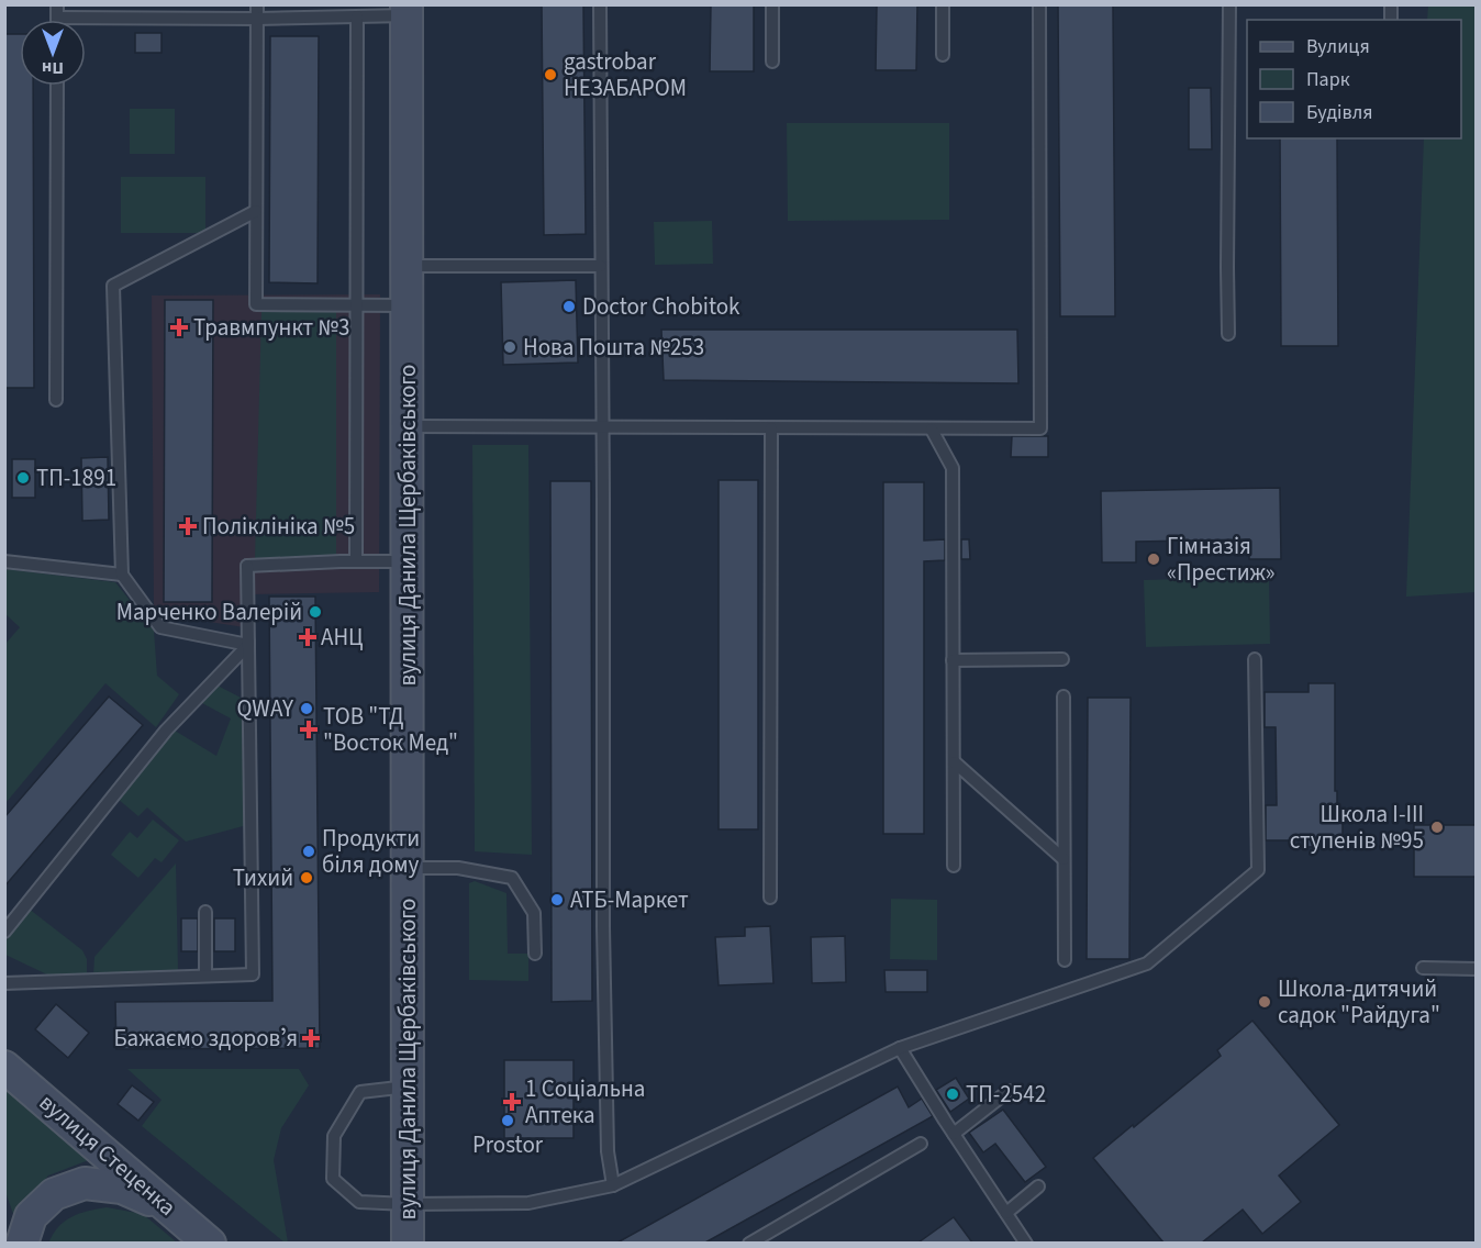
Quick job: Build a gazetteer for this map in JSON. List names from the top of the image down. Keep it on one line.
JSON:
{"streets":{"main road":["вулиця Данила Щербаківського","вулиця Стеценка"]},"places":{"other":["gastrobar НЕЗАБАРОМ","Doctor Chobitok","Нова Пошта №253","ТП-1891","Гімназія «Престиж»","Марченко Валерій","QWAY","Школа І-ІІІ ступенів №95","Продукти біля дому","Тихий","АТБ-Маркет","Школа-дитячий садок \"Райдуга\"","ТП-2542","Prostor"],"health":["Травмпункт №3","Поліклініка №5","АНЦ","ТОВ \"ТД \"Восток Мед\"","Бажаємо здоровʼя","1 Соціальна Аптека"]},"legend":["Вулиця","Парк","Будівля"],"north":"bottom"}
